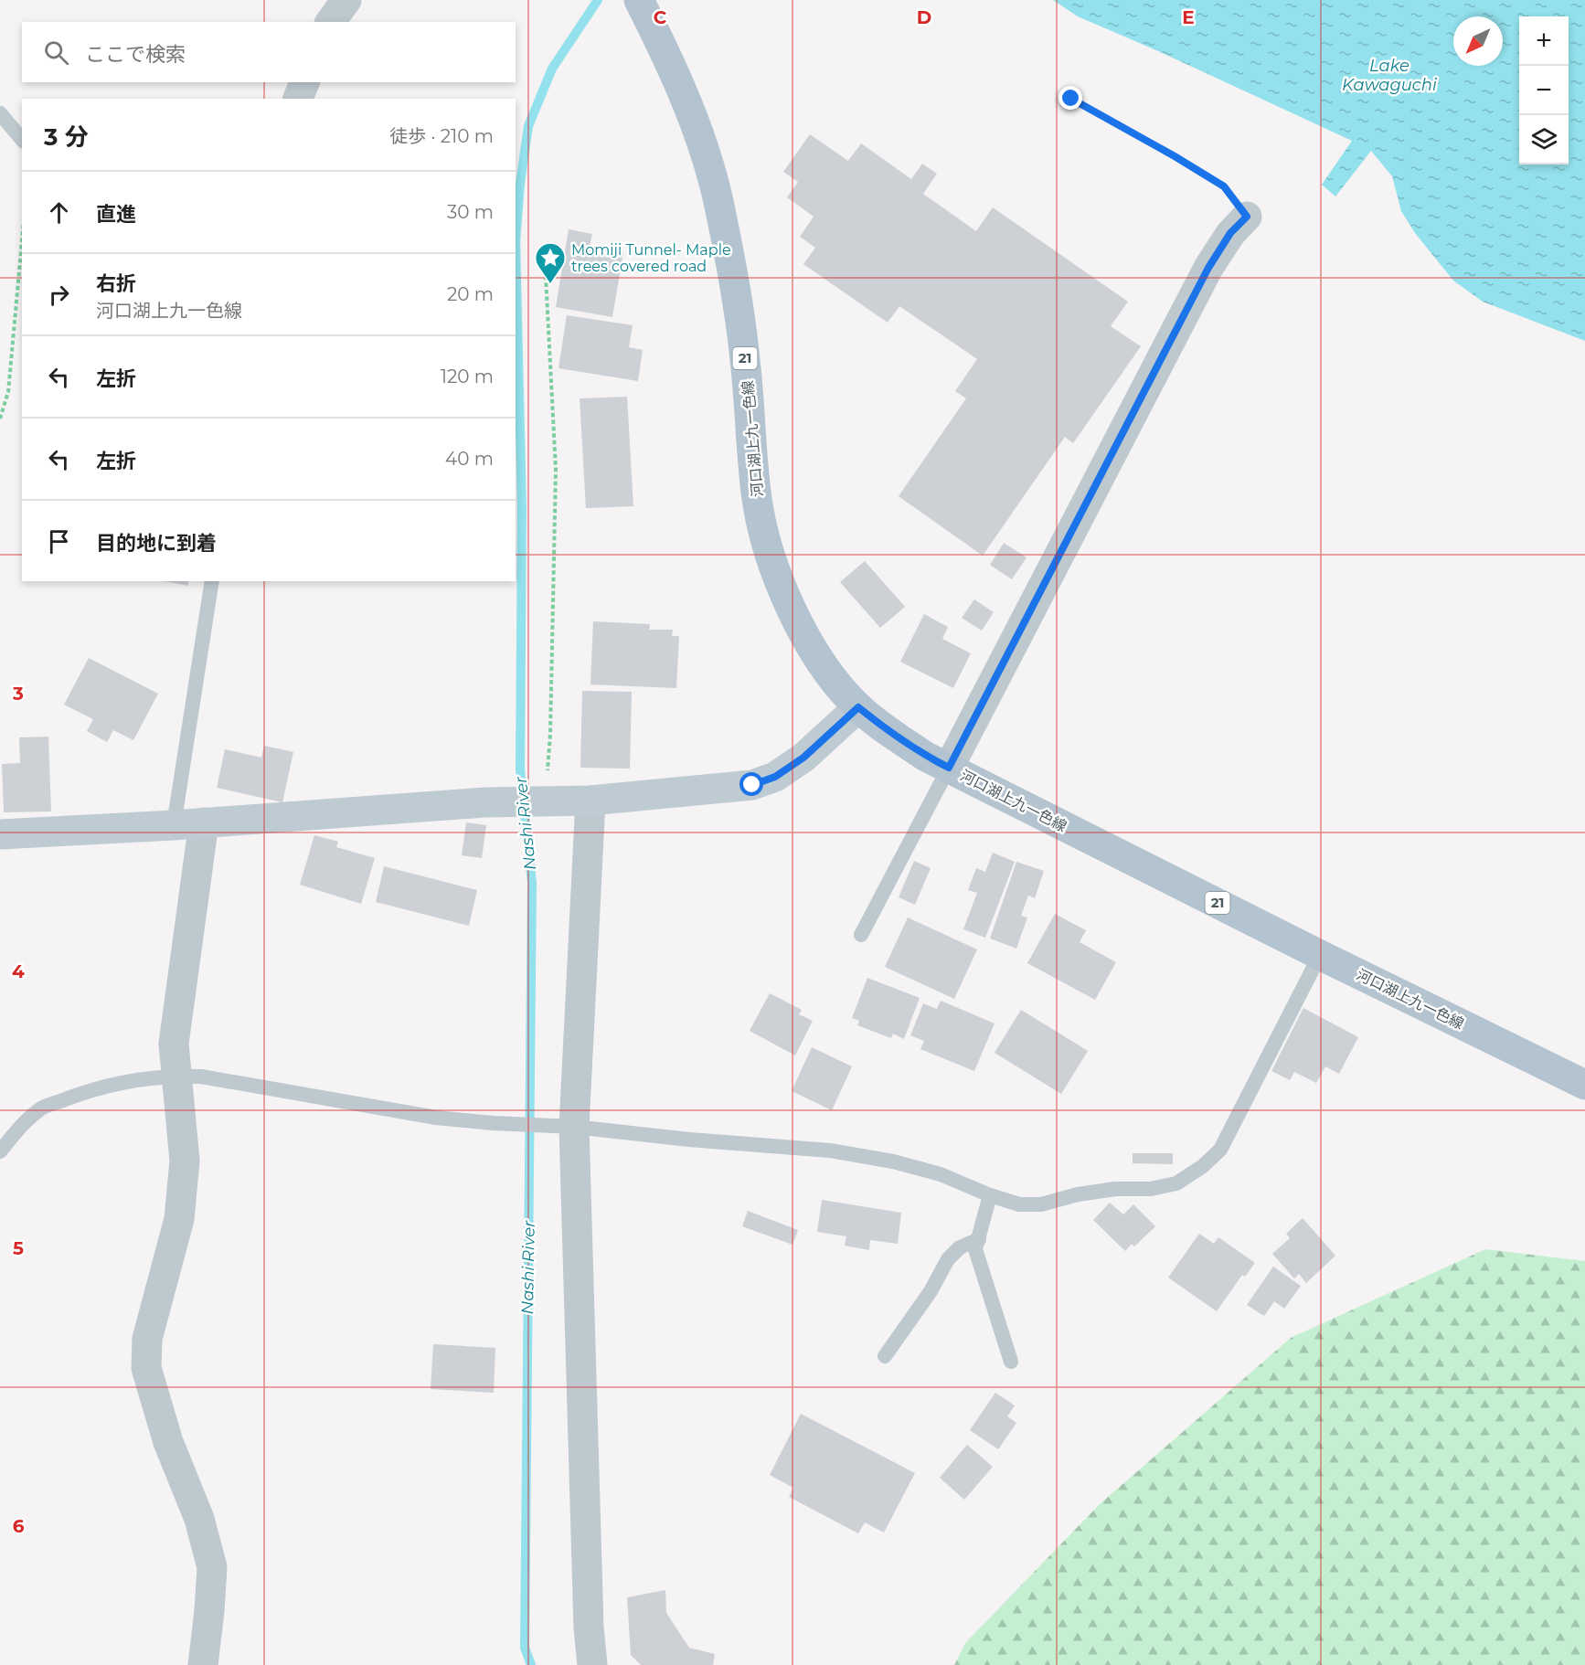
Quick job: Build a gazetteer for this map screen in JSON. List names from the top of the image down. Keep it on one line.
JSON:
{"streets":{"main road":["21","河口湖上九一色線"]},"water":["Lake Kawaguchi","Nashi River"],"places":{"place":["Momiji Tunnel- Maple trees covered road"]},"north":"bottom left","page":{"map_buttons":["+","−"],"search":"ここで検索","heading":["3 分","徒歩 · 210 m"],"list":[["直進","30 m"],["右折","河口湖上九一色線","20 m"],["左折","120 m"],["左折","40 m"],"目的地に到着"]},"grid":{"columns":["C","D","E"],"rows":["3","4","5","6"]}}
